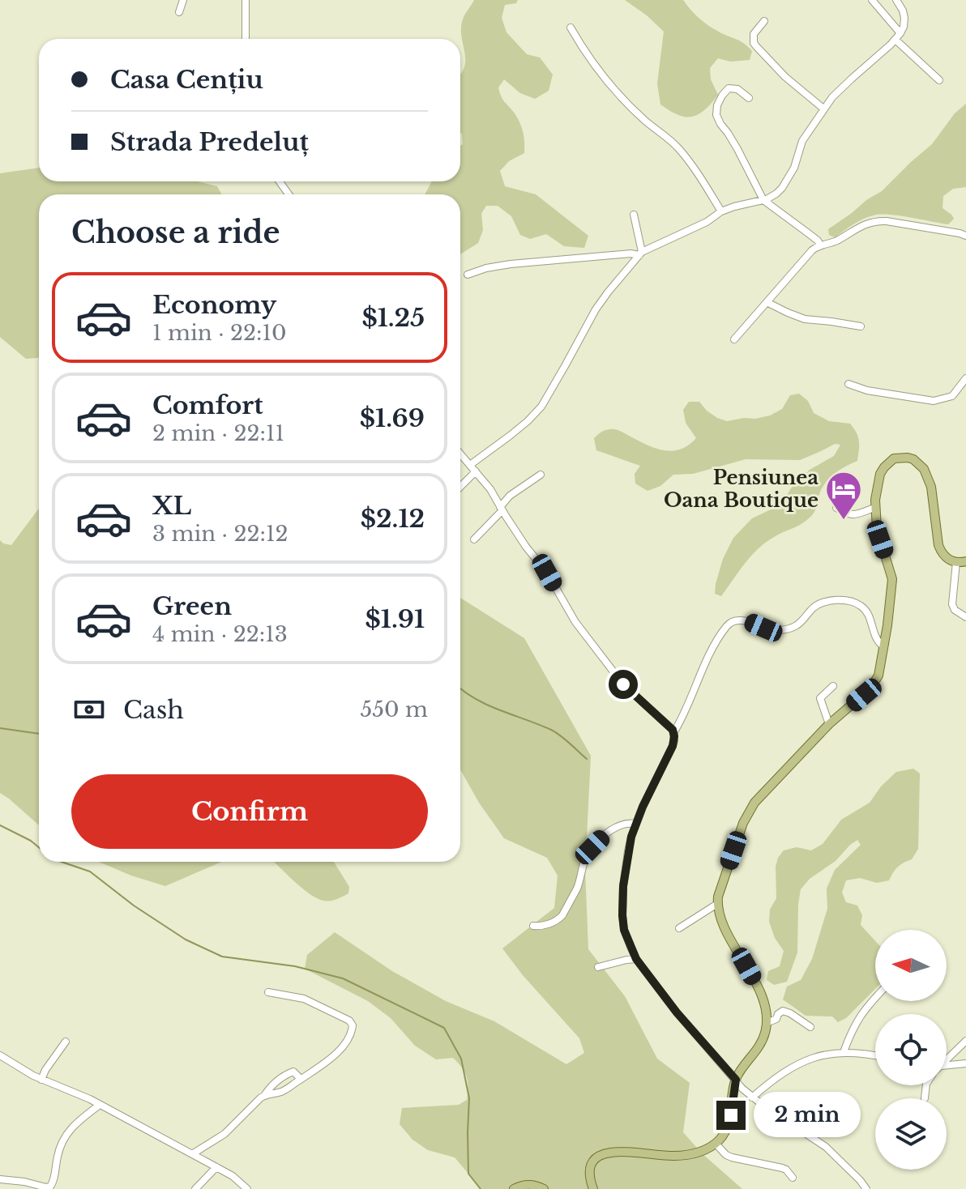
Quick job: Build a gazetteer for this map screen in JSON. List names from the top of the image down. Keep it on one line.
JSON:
{"places":{"hotel":["Pensiunea Oana Boutique"]},"north":"left","page":{"banner":["Casa Cențiu","Strada Predeluț"],"heading":"Choose a ride","list":[{"name":"Economy","note":"1 min · 22:10","value":"$1.25"},{"name":"Comfort","note":"2 min · 22:11","value":"$1.69"},{"name":"XL","note":"3 min · 22:12","value":"$2.12"},{"name":"Green","note":"4 min · 22:13","value":"$1.91"}],"pay":["Cash","550 m"],"buttons":"Confirm","bubble":"2 min"}}
